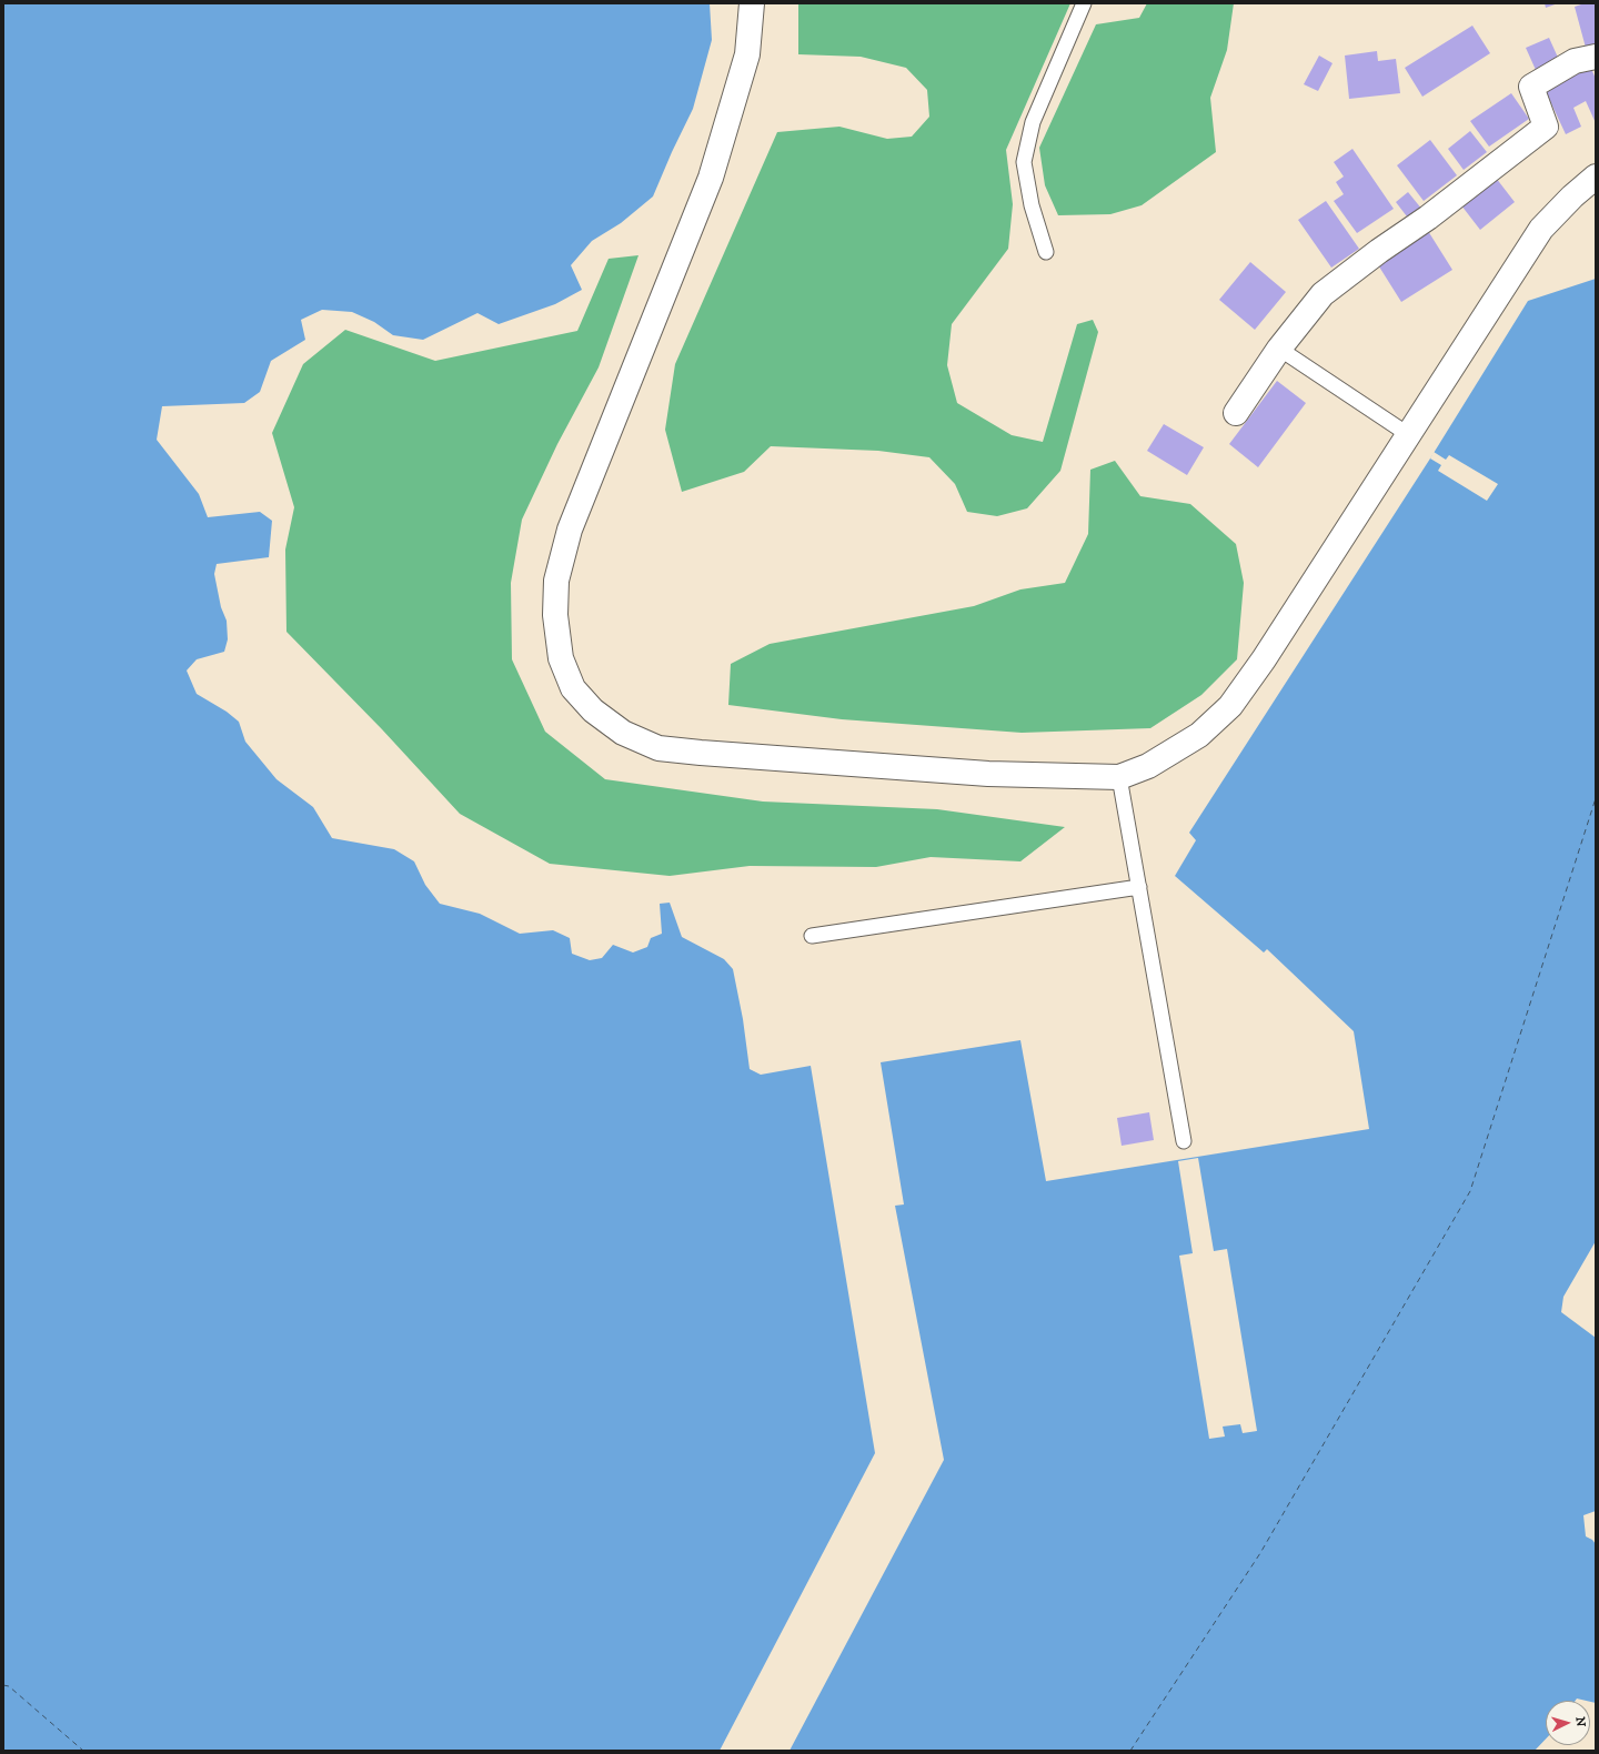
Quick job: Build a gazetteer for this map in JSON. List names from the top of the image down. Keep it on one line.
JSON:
{"north":"right"}
